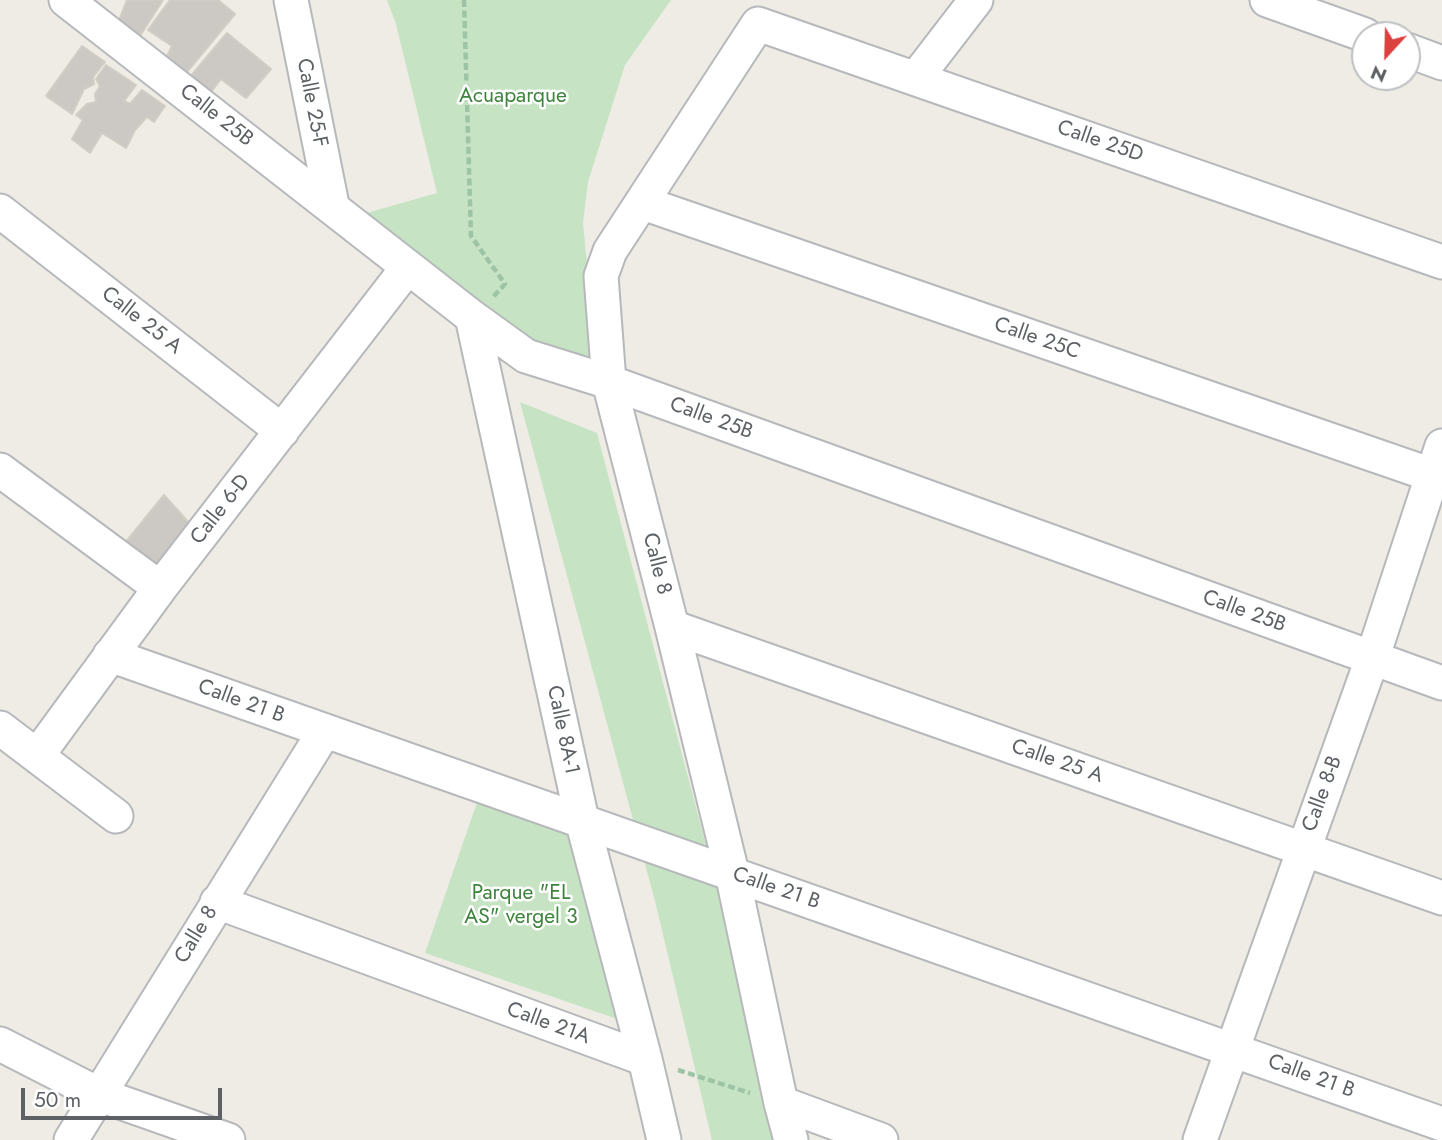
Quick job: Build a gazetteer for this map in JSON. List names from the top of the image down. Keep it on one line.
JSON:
{"streets":{"street":["Calle 25-F","Calle 25B","Calle 25D","Calle 25 A","Calle 25C","Calle 6-D","Calle 8","Calle 21 B","Calle 8A-1","Calle 8-B","Calle 21A"]},"crossings":[["Calle 25-F","Calle 25B"],["Calle 25B","Calle 6-D"],["Calle 25B","Calle 8"],["Calle 25B","Calle 8A-1"],["Calle 25B","Calle 8-B"],["Calle 25D","Calle 8"],["Calle 25 A","Calle 6-D"],["Calle 25 A","Calle 8"],["Calle 25 A","Calle 8-B"],["Calle 25C","Calle 8"],["Calle 25C","Calle 8-B"],["Calle 6-D","Calle 21 B"],["Calle 8","Calle 21 B"],["Calle 8","Calle 21A"],["Calle 21 B","Calle 8A-1"],["Calle 21 B","Calle 8-B"],["Calle 8A-1","Calle 21A"]],"parks":["Acuaparque","Parque \"EL AS\" vergel 3"],"scale_bar":"50 m","north":"bottom"}
